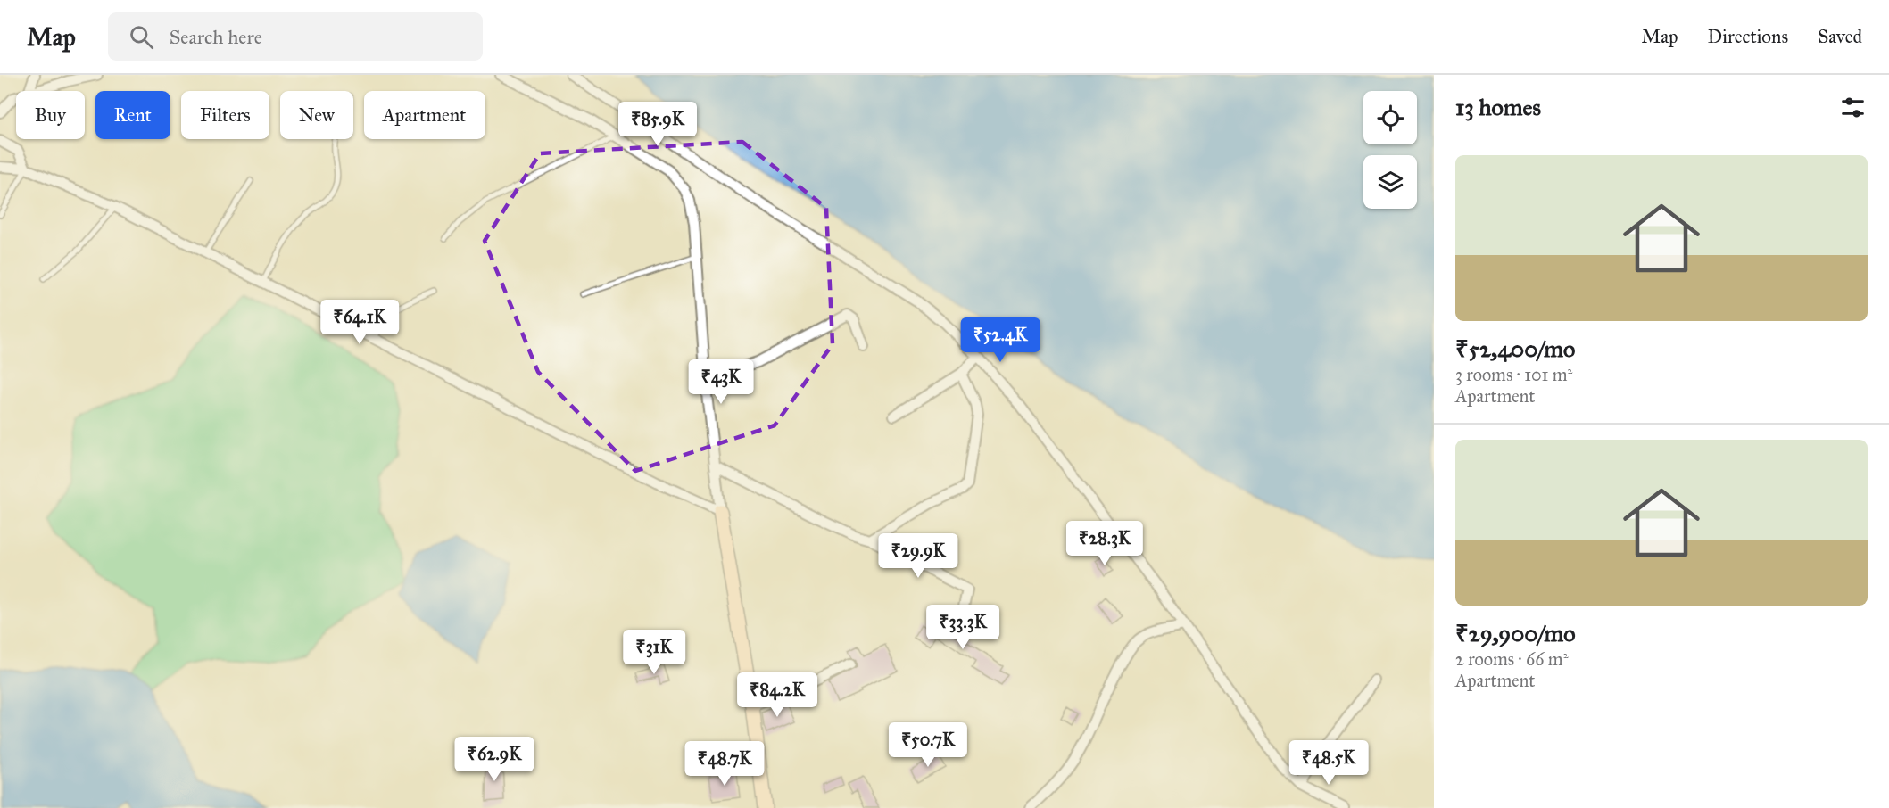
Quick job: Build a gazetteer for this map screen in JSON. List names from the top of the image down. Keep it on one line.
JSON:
{"page":{"header":"Map","search":"Search here","nav":["Map","Directions","Saved"],"heading":"13 homes","chip":["Buy","Rent","Filters","New","Apartment"],"price":["₹85.9K","₹64.1K","₹52.4K","₹43K","₹28.3K","₹29.9K","₹33.3K","₹31K","₹84.2K","₹50.7K","₹62.9K","₹48.5K","₹48.7K"],"list":[{"name":"₹52,400/mo","note":"3 rooms · 101 m² · Apartment"},{"name":"₹29,900/mo","note":"2 rooms · 66 m² · Apartment"}]}}
